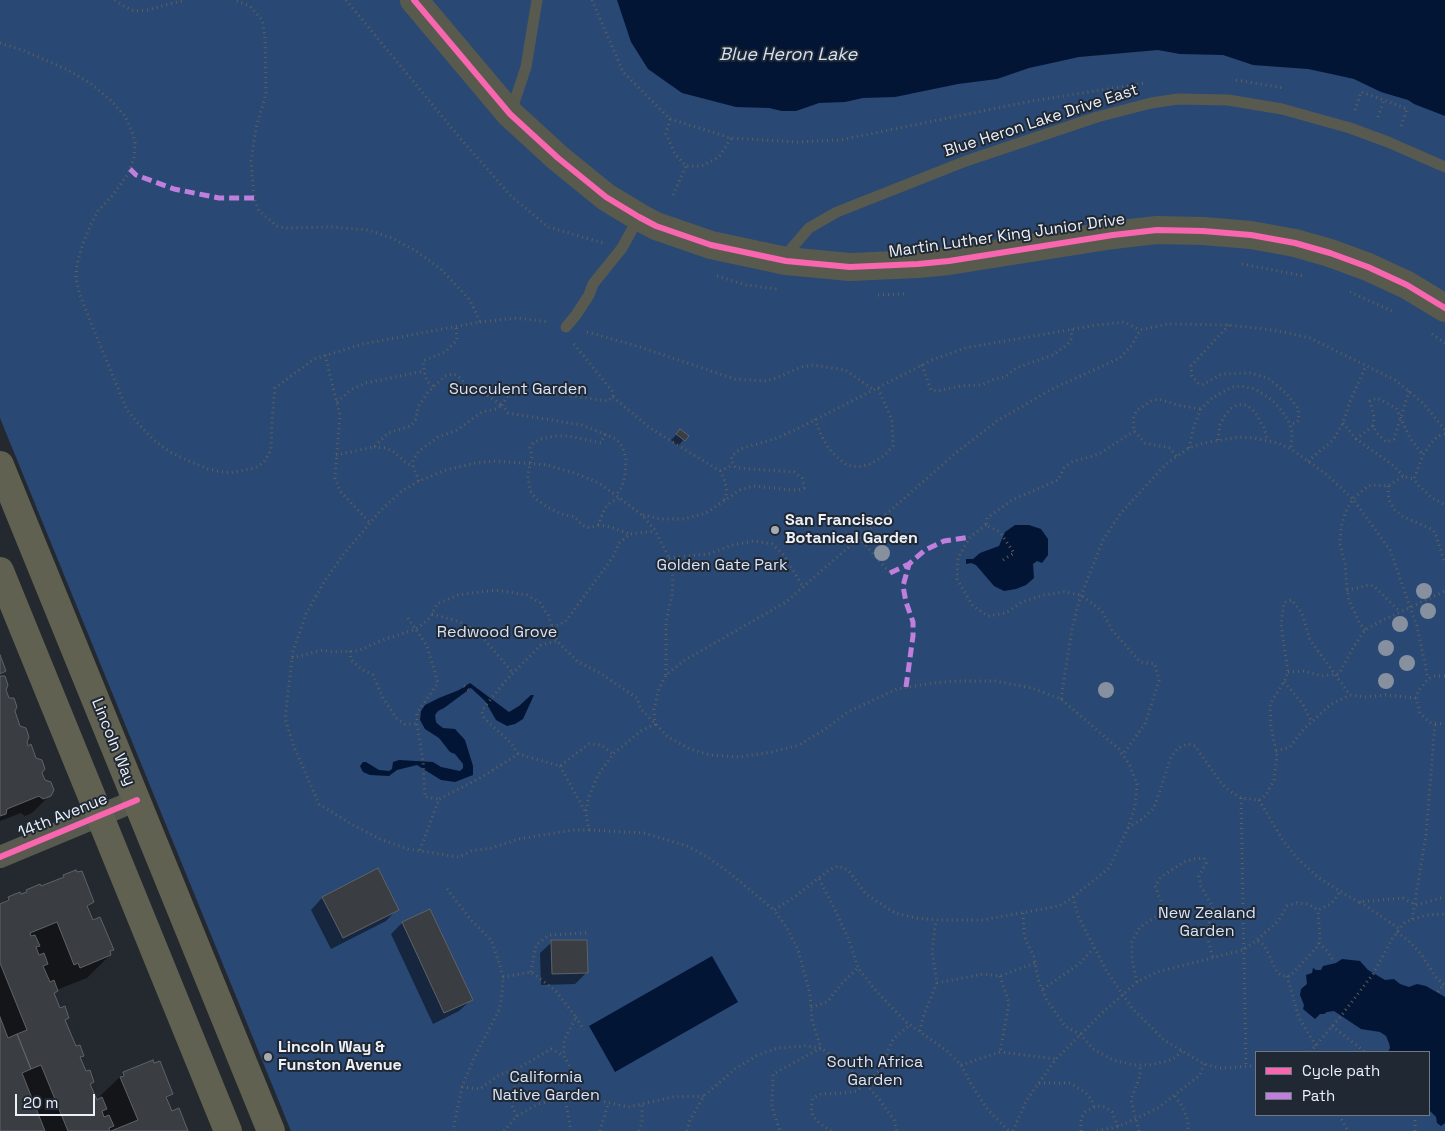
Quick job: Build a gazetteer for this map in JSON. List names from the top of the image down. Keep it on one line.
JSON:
{"streets":{"main road":["Lincoln Way"],"street":["Martin Luther King Junior Drive","14th Avenue"],"lane":["Blue Heron Lake Drive East"]},"crossings":[["Blue Heron Lake Drive East","Martin Luther King Junior Drive"],["Lincoln Way","14th Avenue"]],"water":["Blue Heron Lake"],"parks":["Succulent Garden","Golden Gate Park","Redwood Grove","New Zealand Garden","South Africa Garden","California Native Garden"],"places":["San Francisco Botanical Garden","Lincoln Way & Funston Avenue"],"legend":["Cycle path","Path"],"scale_bar":"20 m"}
